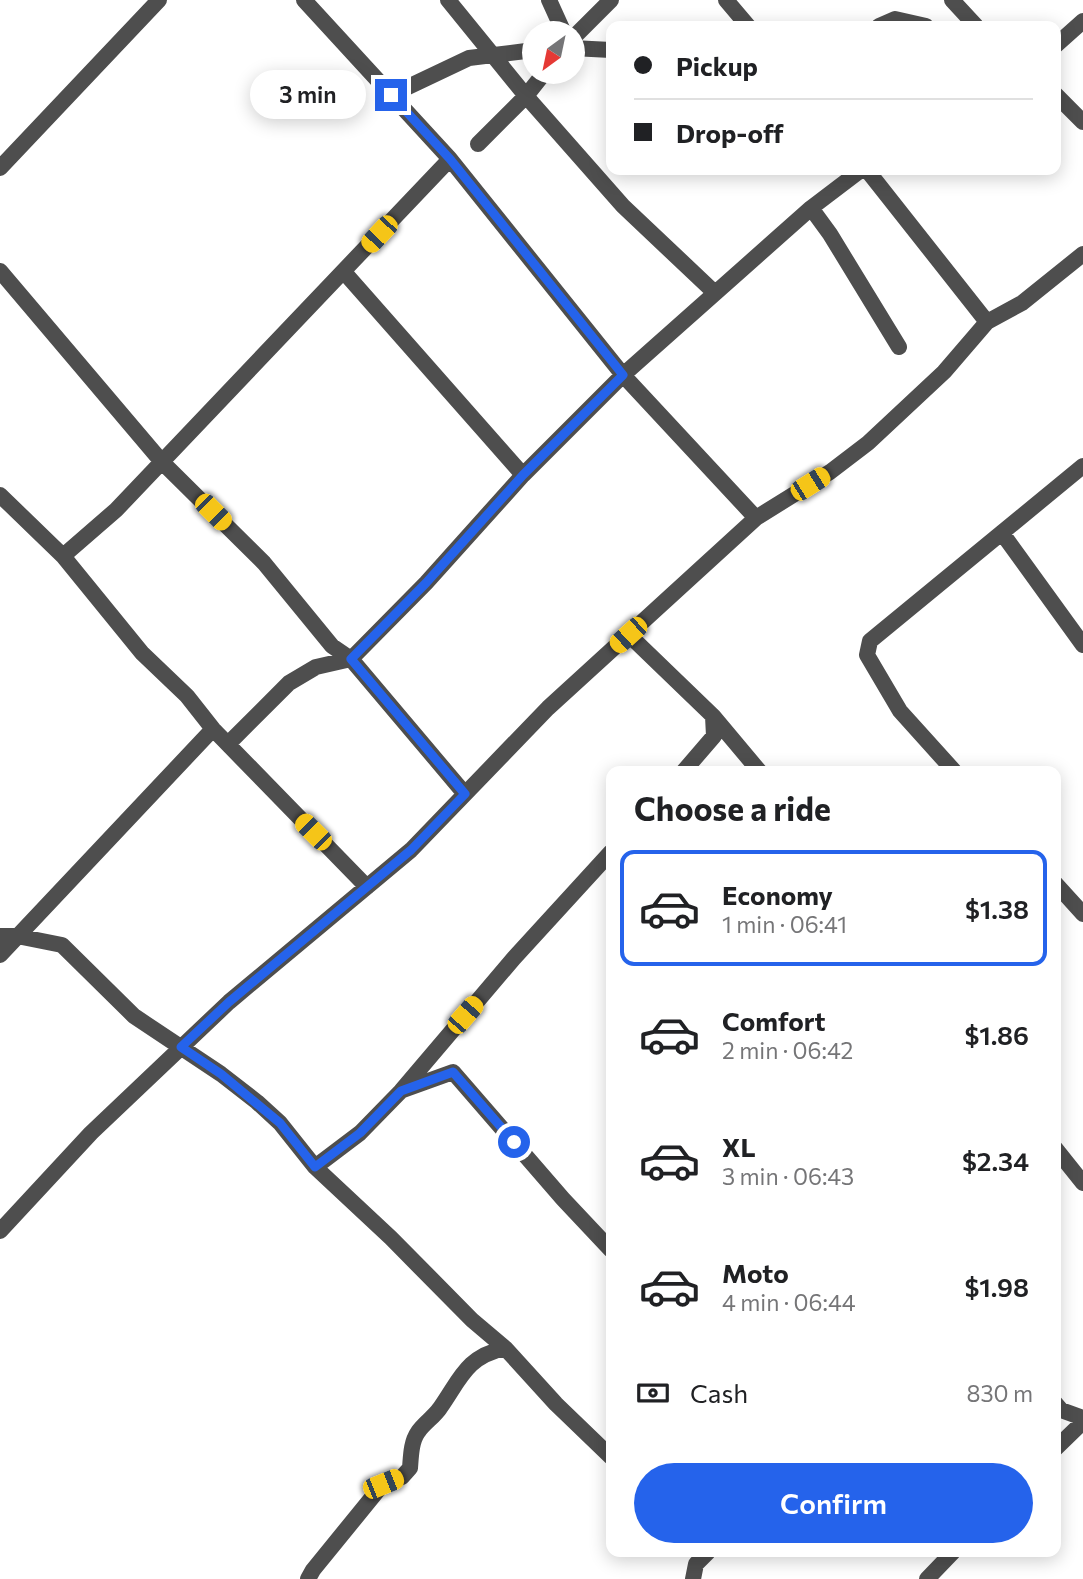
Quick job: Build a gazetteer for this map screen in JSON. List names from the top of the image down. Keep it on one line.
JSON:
{"north":"bottom left","page":{"banner":["Pickup","Drop-off"],"bubble":"3 min","heading":"Choose a ride","list":[{"name":"Economy","note":"1 min · 06:41","value":"$1.38"},{"name":"Comfort","note":"2 min · 06:42","value":"$1.86"},{"name":"XL","note":"3 min · 06:43","value":"$2.34"},{"name":"Moto","note":"4 min · 06:44","value":"$1.98"}],"pay":["Cash","830 m"],"buttons":"Confirm"}}
